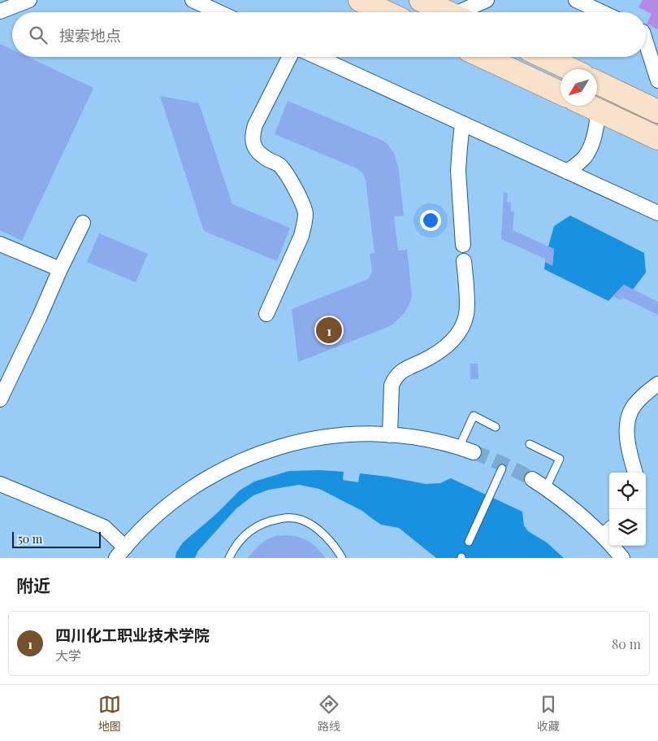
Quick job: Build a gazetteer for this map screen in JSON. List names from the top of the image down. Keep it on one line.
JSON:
{"scale_bar":"50 m","north":"bottom left","page":{"search":"搜索地点","pins":"1","scale":"50 m","heading":"附近","list":[{"mark":"1","name":"四川化工职业技术学院","note":"大学","value":"80 m"}],"nav":["地图","路线","收藏"]}}
